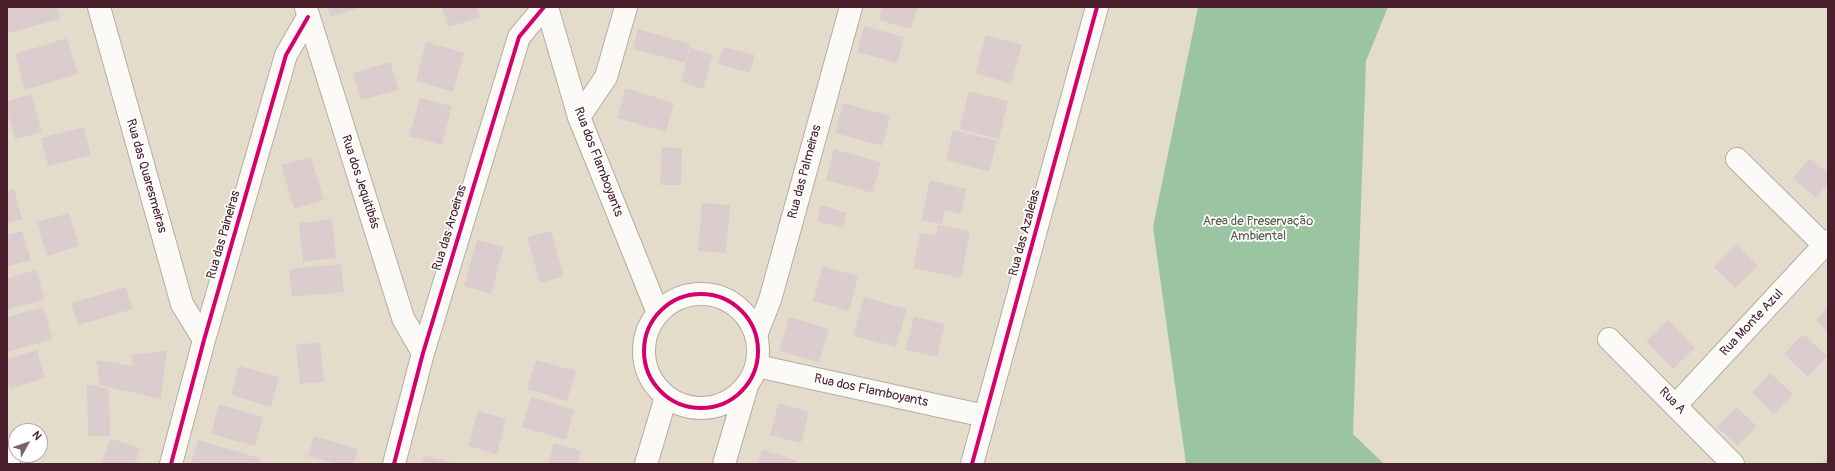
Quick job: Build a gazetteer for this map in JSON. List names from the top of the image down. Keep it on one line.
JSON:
{"streets":{"street":["Rua dos Flamboyants","Rua das Palmeiras","Rua das Quaresmeiras","Rua dos Jequitibás","Rua das Aroeiras","Rua das Azaleias","Rua das Paineiras","Rua Monte Azul","Rua A"]},"crossings":[["Rua dos Flamboyants","Rua das Palmeiras"],["Rua dos Flamboyants","Rua das Azaleias"],["Rua das Quaresmeiras","Rua das Paineiras"],["Rua dos Jequitibás","Rua das Aroeiras"],["Rua dos Jequitibás","Rua das Paineiras"],["Rua Monte Azul","Rua A"]],"parks":["Area de Preservação Ambiental"],"north":"top right"}
